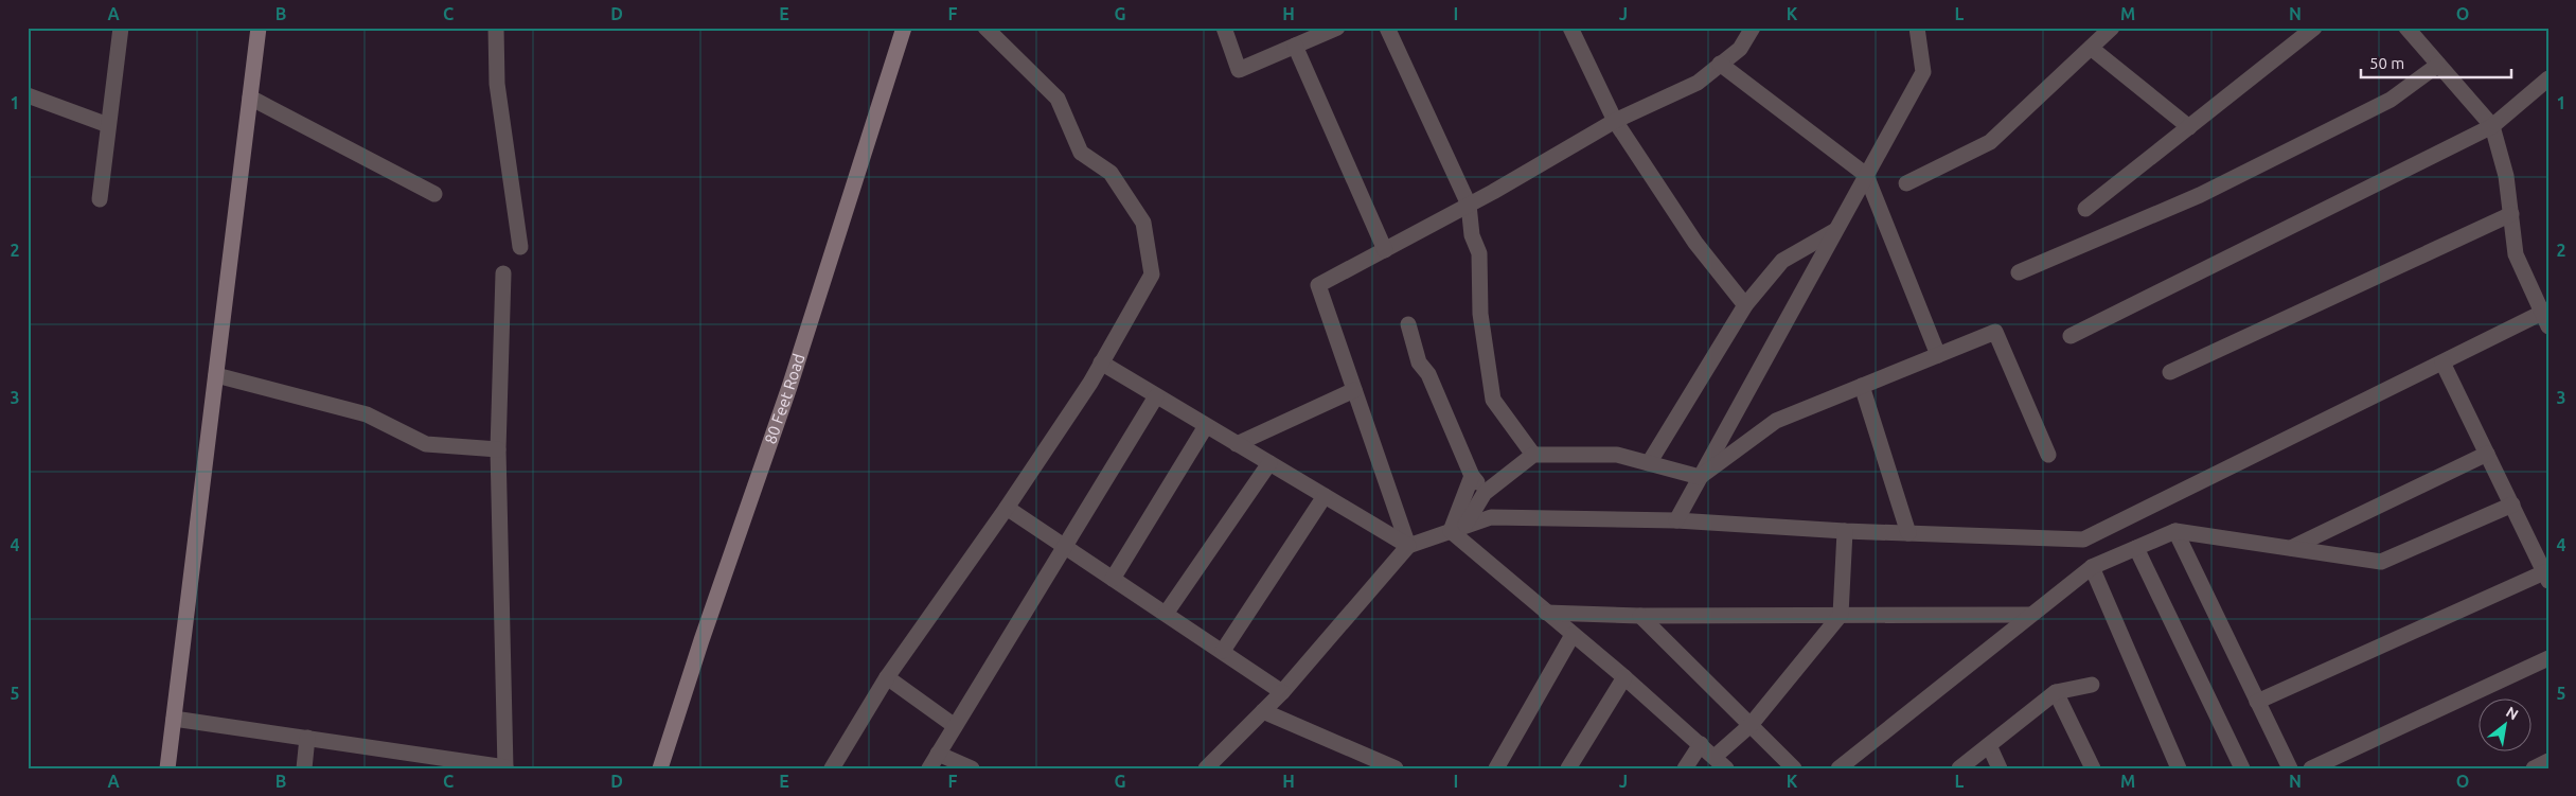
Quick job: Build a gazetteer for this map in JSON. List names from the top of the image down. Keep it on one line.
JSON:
{"streets":{"main road":["80 Feet Road"]},"scale_bar":"50 m","north":"top right","grid":{"columns":["A","B","C","D","E","F","G","H","I","J","K","L","M","N","O"],"rows":["1","2","3","4","5"]}}
